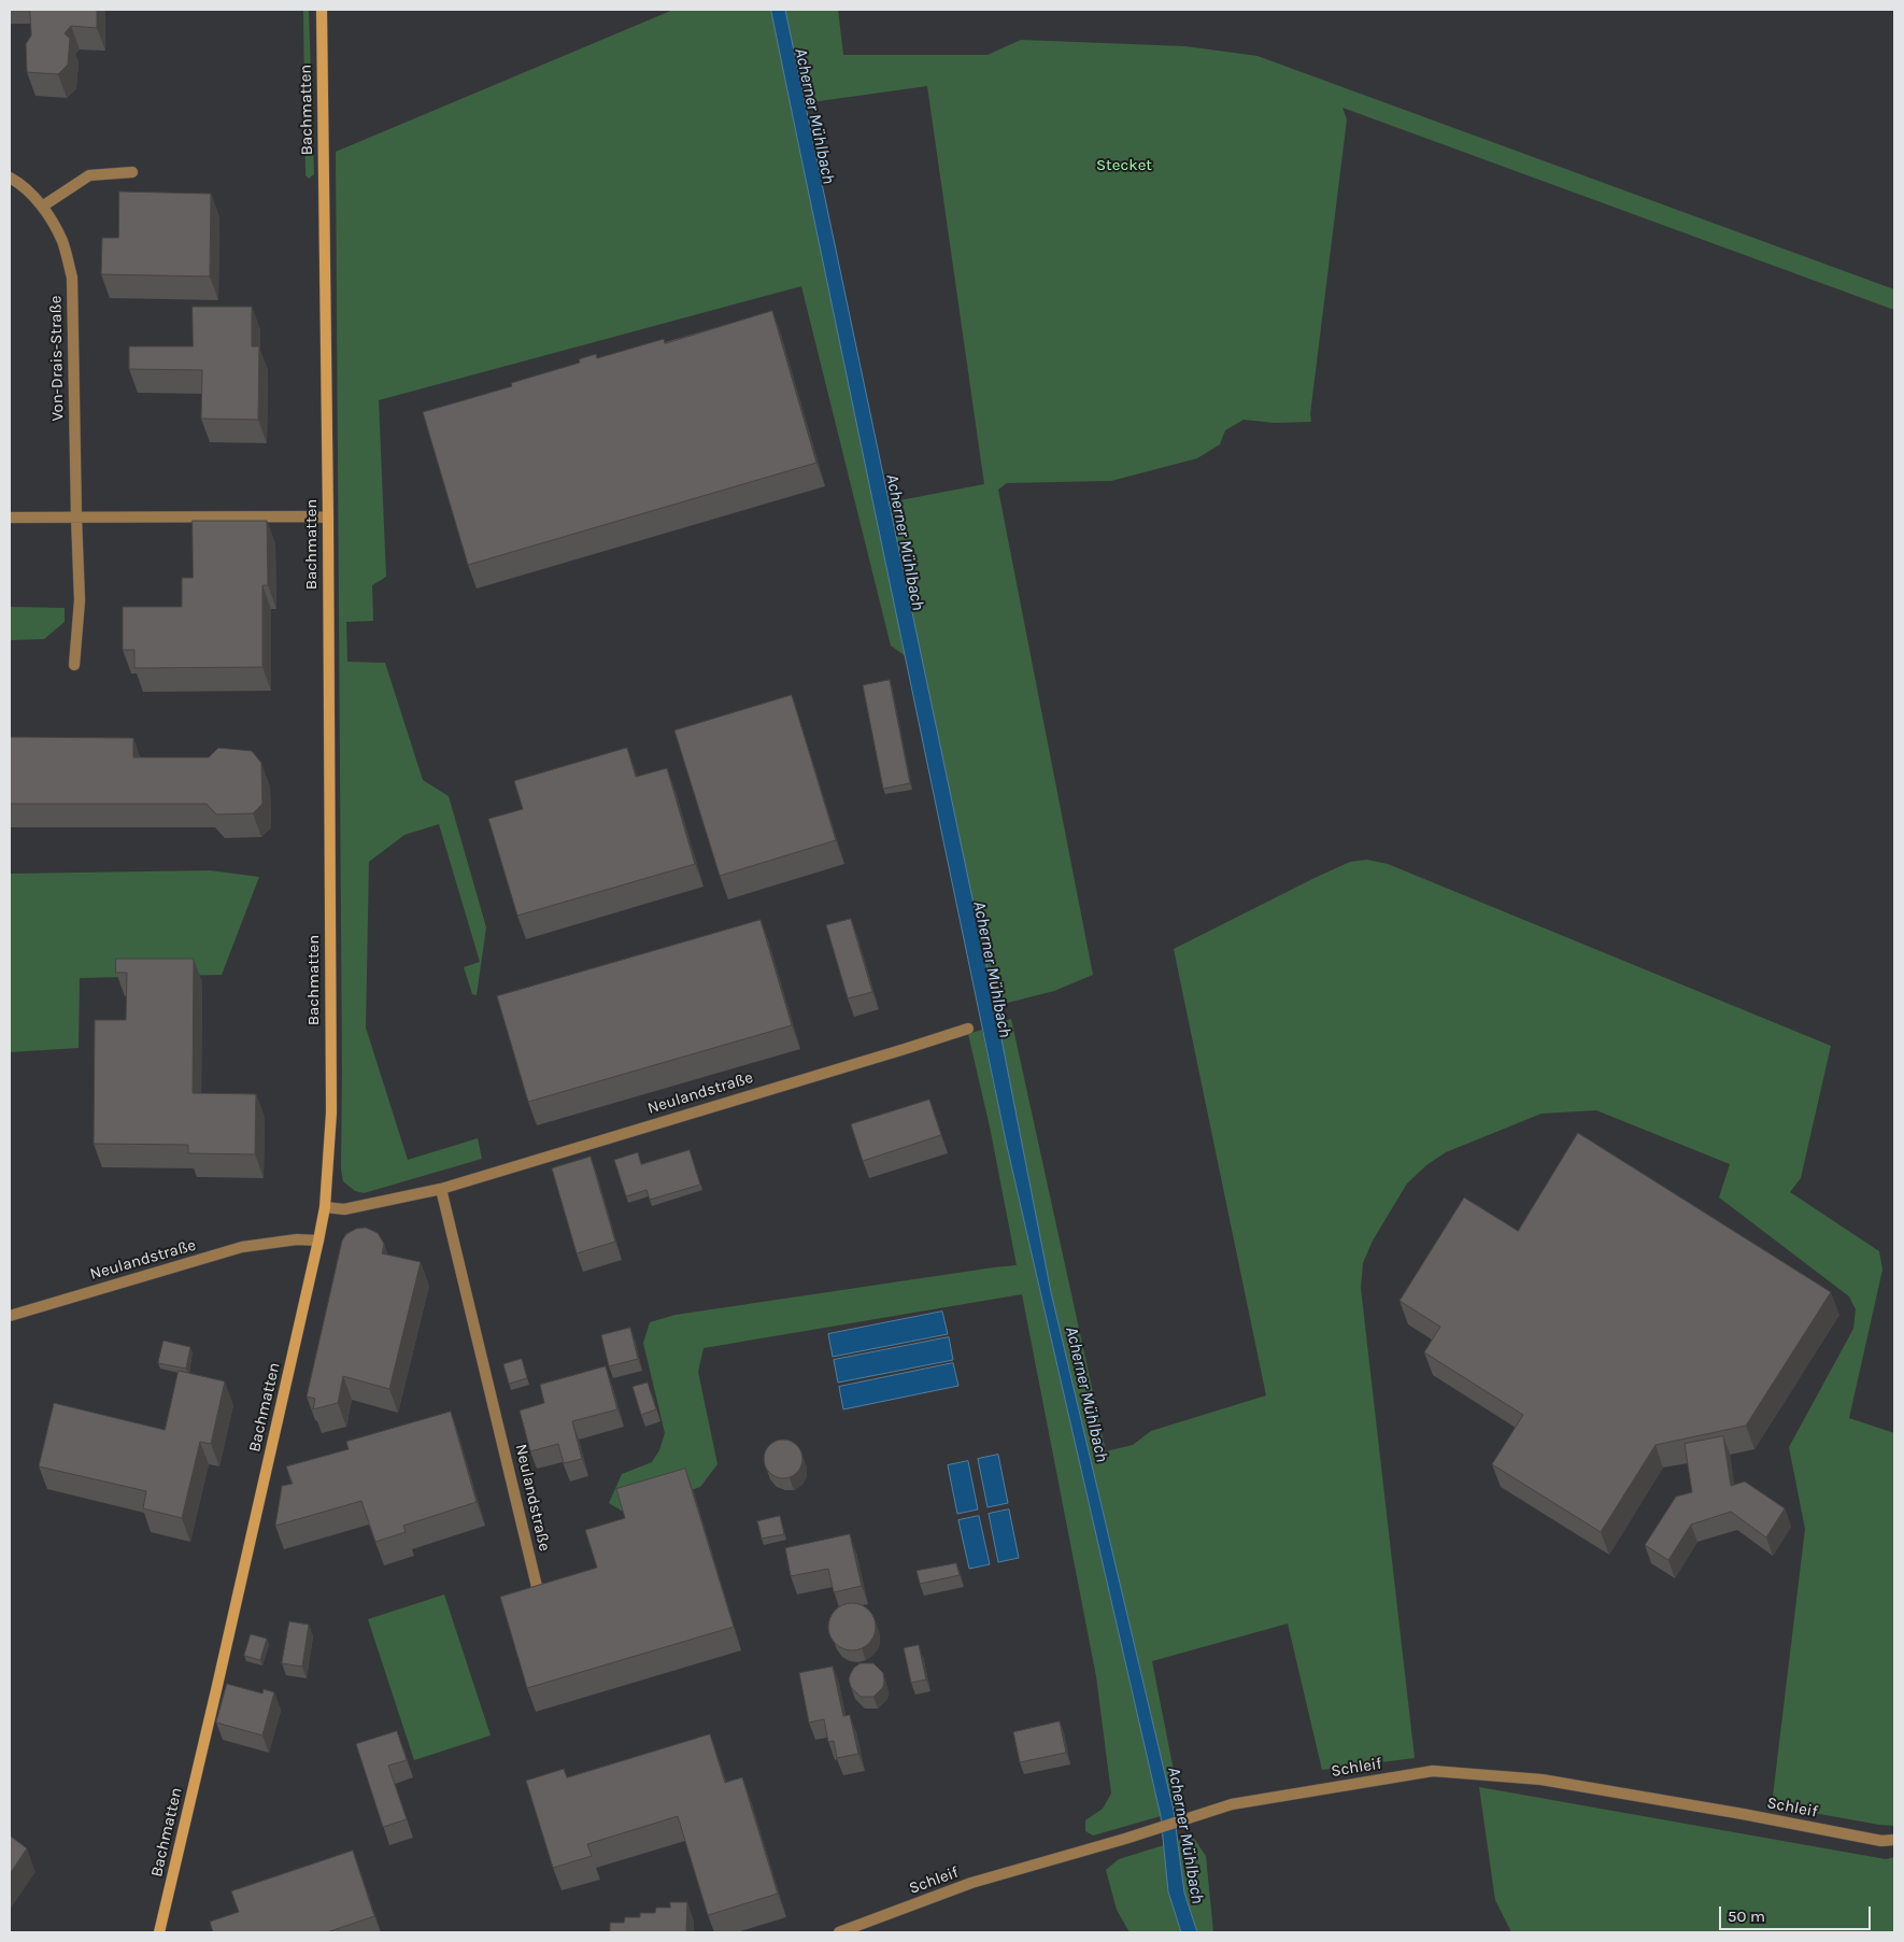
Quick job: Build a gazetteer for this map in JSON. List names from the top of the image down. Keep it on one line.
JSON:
{"streets":{"street":["Bachmatten","Von-Drais-Straße","Neulandstraße","Schleif"]},"crossings":[["Bachmatten","Neulandstraße"]],"water":["Acherner Mühlbach"],"parks":["Stecket"],"scale_bar":"50 m"}
